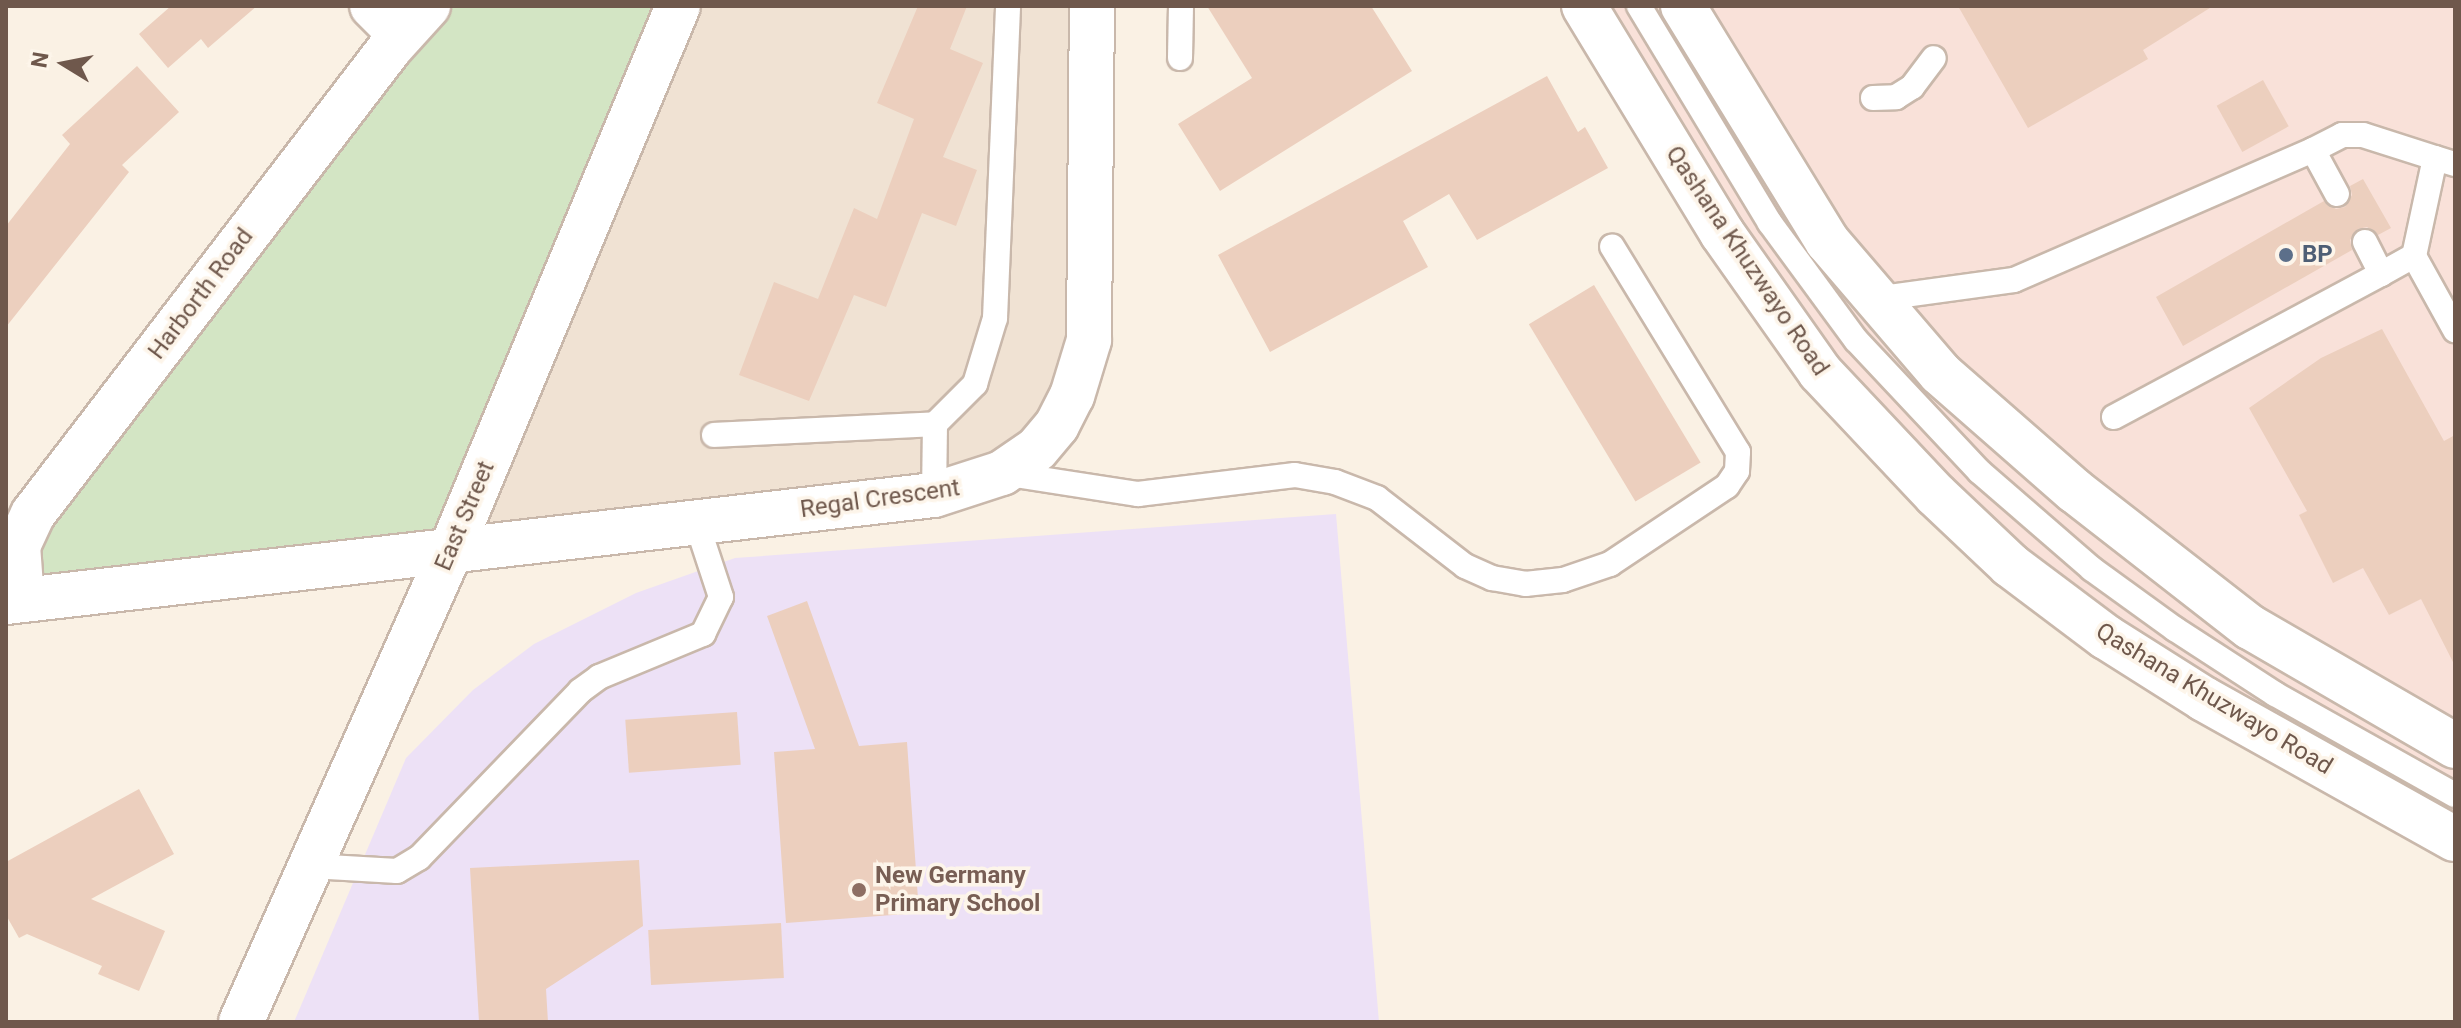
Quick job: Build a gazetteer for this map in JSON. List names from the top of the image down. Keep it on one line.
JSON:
{"streets":{"street":["Qashana Khuzwayo Road","Harborth Road","Regal Crescent","East Street"]},"crossings":[["Harborth Road","Regal Crescent"],["Harborth Road","East Street"],["Regal Crescent","East Street"]],"places":["BP","New Germany Primary School"],"north":"left"}
